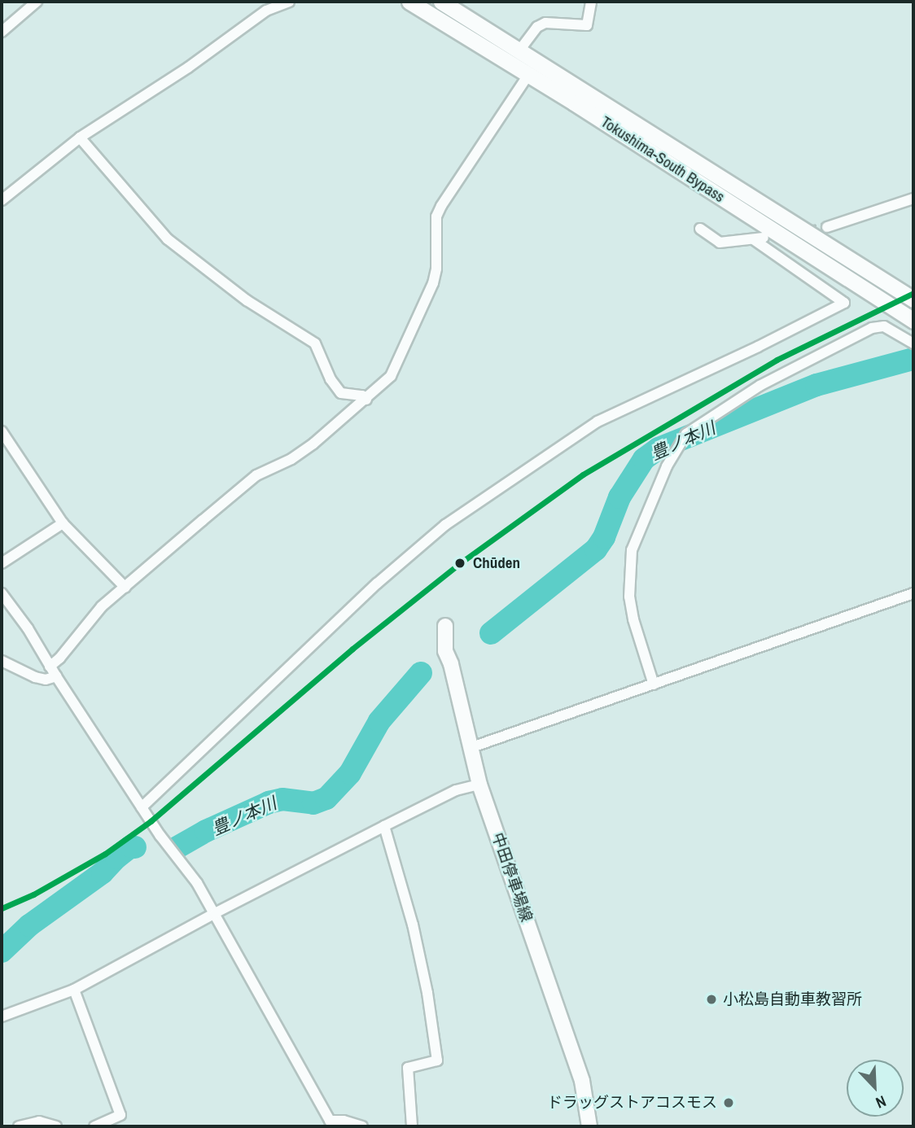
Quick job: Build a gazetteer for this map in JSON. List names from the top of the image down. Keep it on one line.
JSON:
{"streets":{"highway":["Tokushima-South Bypass"],"main road":["中田停車場線"]},"water":["豊ノ本川"],"places":["Chūden","小松島自動車教習所","ドラッグストアコスモス"],"north":"bottom right"}
